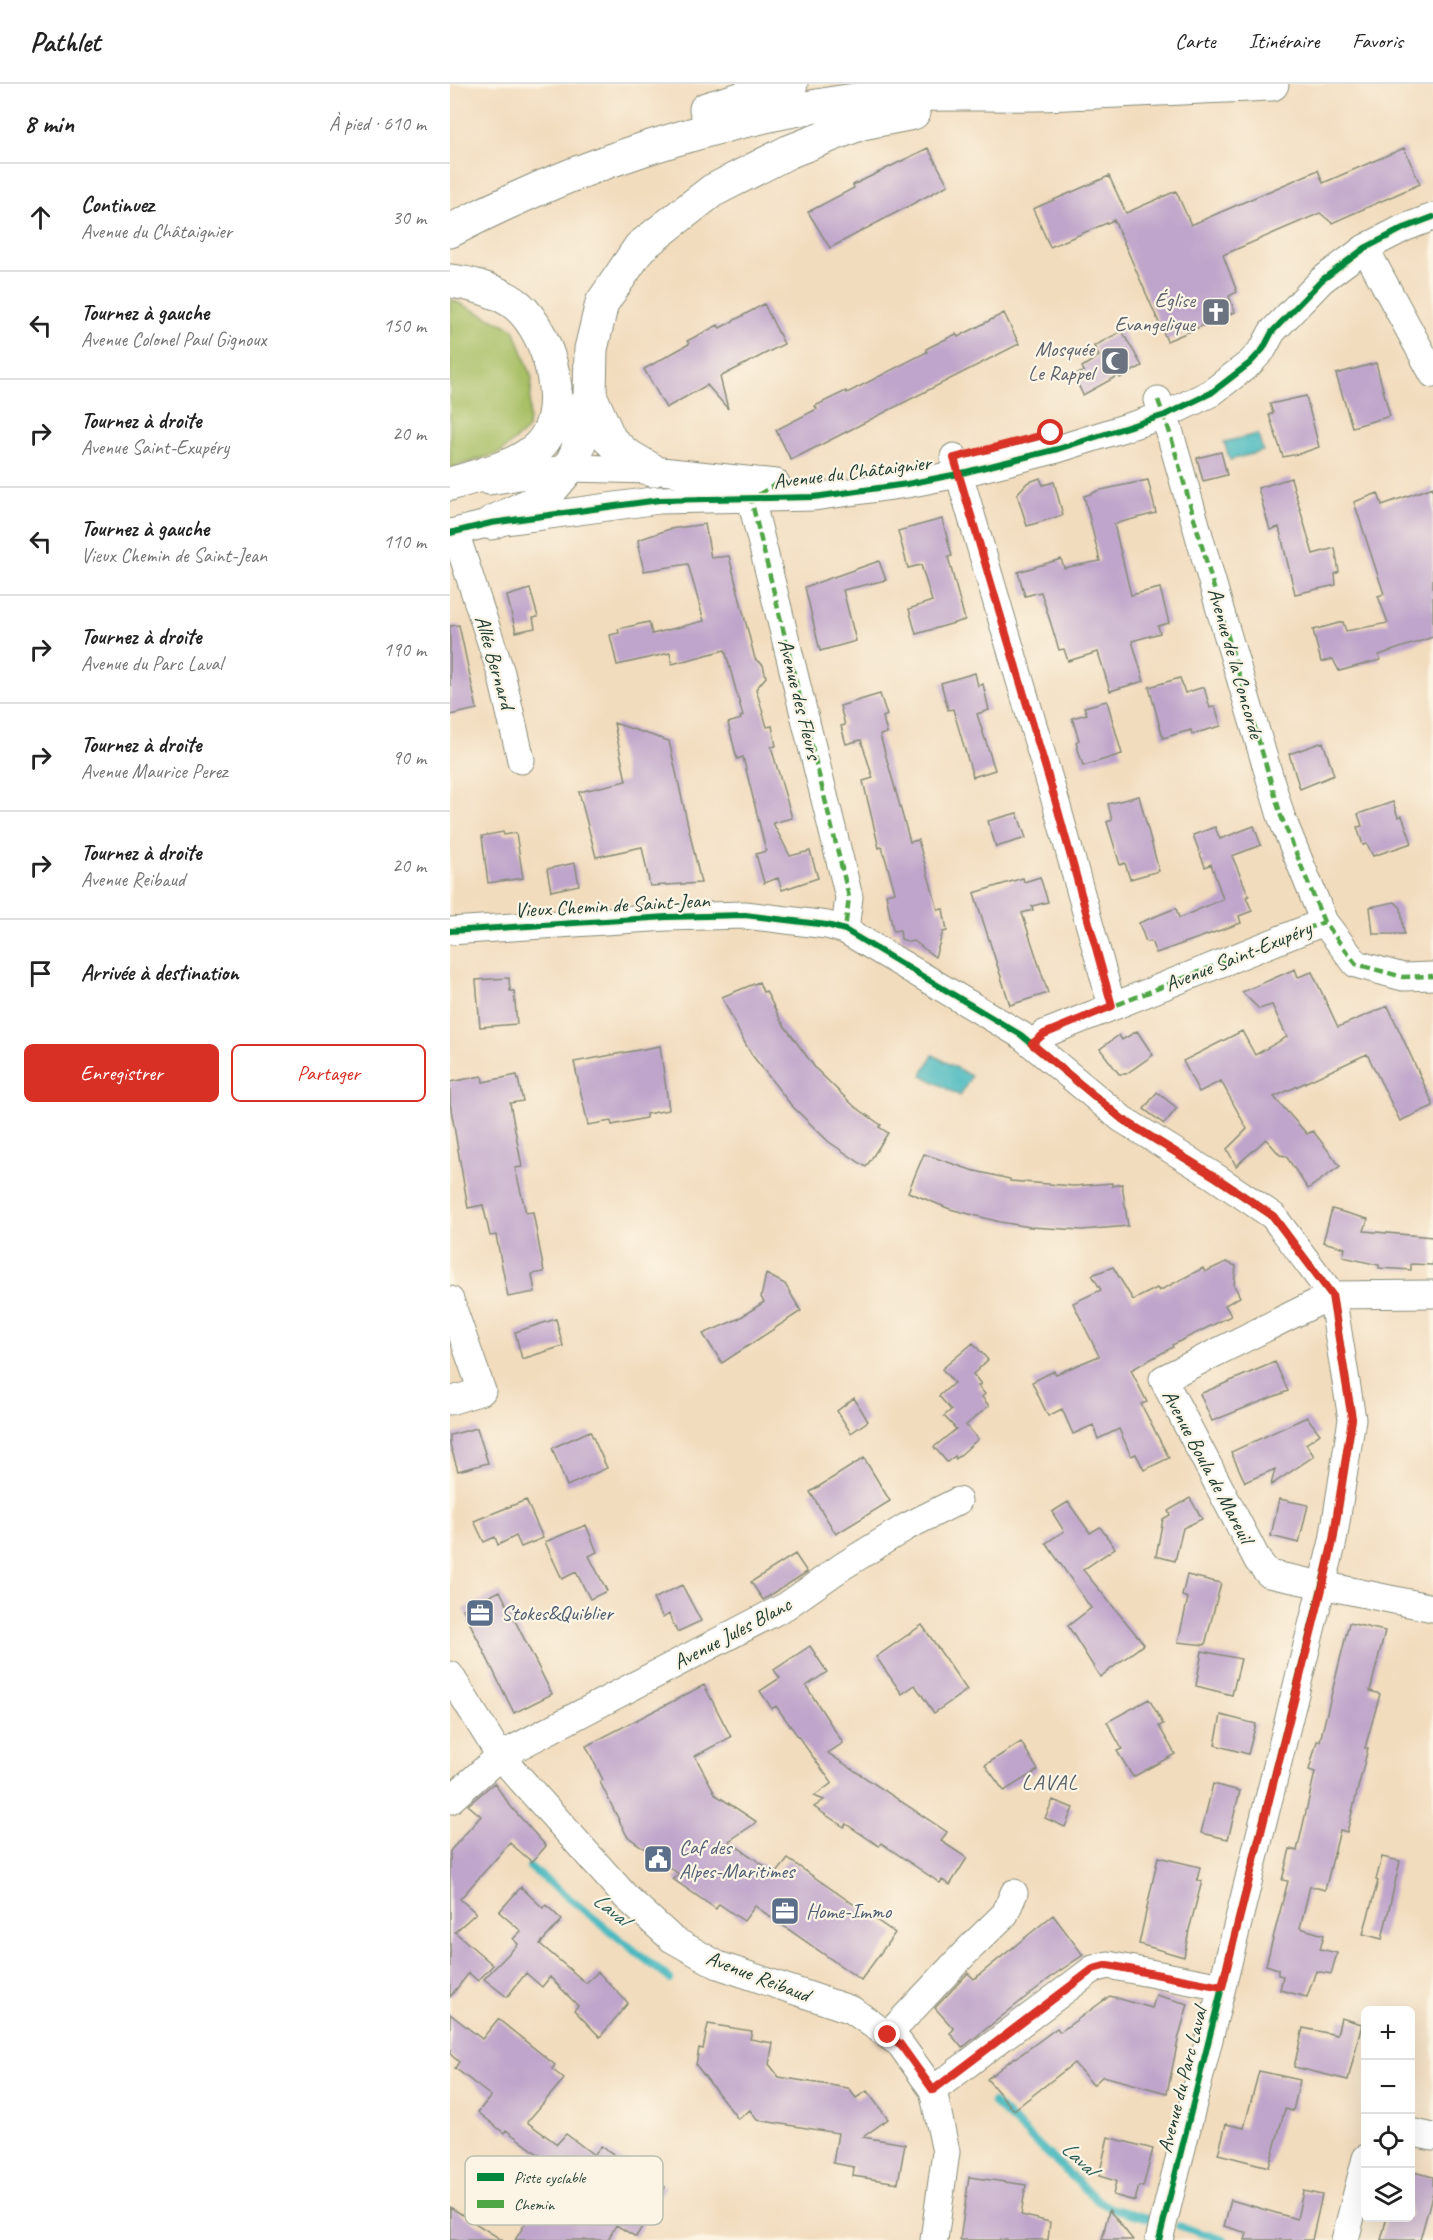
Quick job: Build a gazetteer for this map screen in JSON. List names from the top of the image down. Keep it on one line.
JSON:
{"streets":{"street":["Avenue du Châtaignier","Allée Bernard","Avenue de la Concorde","Avenue des Fleurs","Vieux Chemin de Saint-Jean","Avenue Saint-Exupéry","Avenue Boula de Mareuil","Avenue Jules Blanc","Avenue Reibaud","Avenue du Parc Laval"]},"crossings":[["Avenue du Châtaignier","Allée Bernard"],["Avenue du Châtaignier","Avenue de la Concorde"],["Avenue du Châtaignier","Avenue des Fleurs"],["Avenue de la Concorde","Avenue Saint-Exupéry"],["Avenue des Fleurs","Vieux Chemin de Saint-Jean"],["Vieux Chemin de Saint-Jean","Avenue Saint-Exupéry"],["Vieux Chemin de Saint-Jean","Avenue Boula de Mareuil"],["Vieux Chemin de Saint-Jean","Avenue du Parc Laval"],["Avenue Boula de Mareuil","Avenue du Parc Laval"],["Avenue Jules Blanc","Avenue Reibaud"]],"districts":["LAVAL"],"water":["Laval"],"places":{"church":["Église Evangelique"],"mosque":["Mosquée Le Rappel"],"office":["Stokes&Quiblier","Home-Immo"],"public building":["Caf des Alpes-Maritimes"]},"legend":["Piste cyclable","Chemin"],"page":{"header":"Pathlet","nav":["Carte","Itinéraire","Favoris"],"heading":["8 min","À pied · 610 m"],"list":[["Continuez","Avenue du Châtaignier","30 m"],["Tournez à gauche","Avenue Colonel Paul Gignoux","150 m"],["Tournez à droite","Avenue Saint-Exupéry","20 m"],["Tournez à gauche","Vieux Chemin de Saint-Jean","110 m"],["Tournez à droite","Avenue du Parc Laval","190 m"],["Tournez à droite","Avenue Maurice Perez","90 m"],["Tournez à droite","Avenue Reibaud","20 m"],"Arrivée à destination"],"buttons":["Enregistrer","Partager"],"map_buttons":["+","−"]}}
